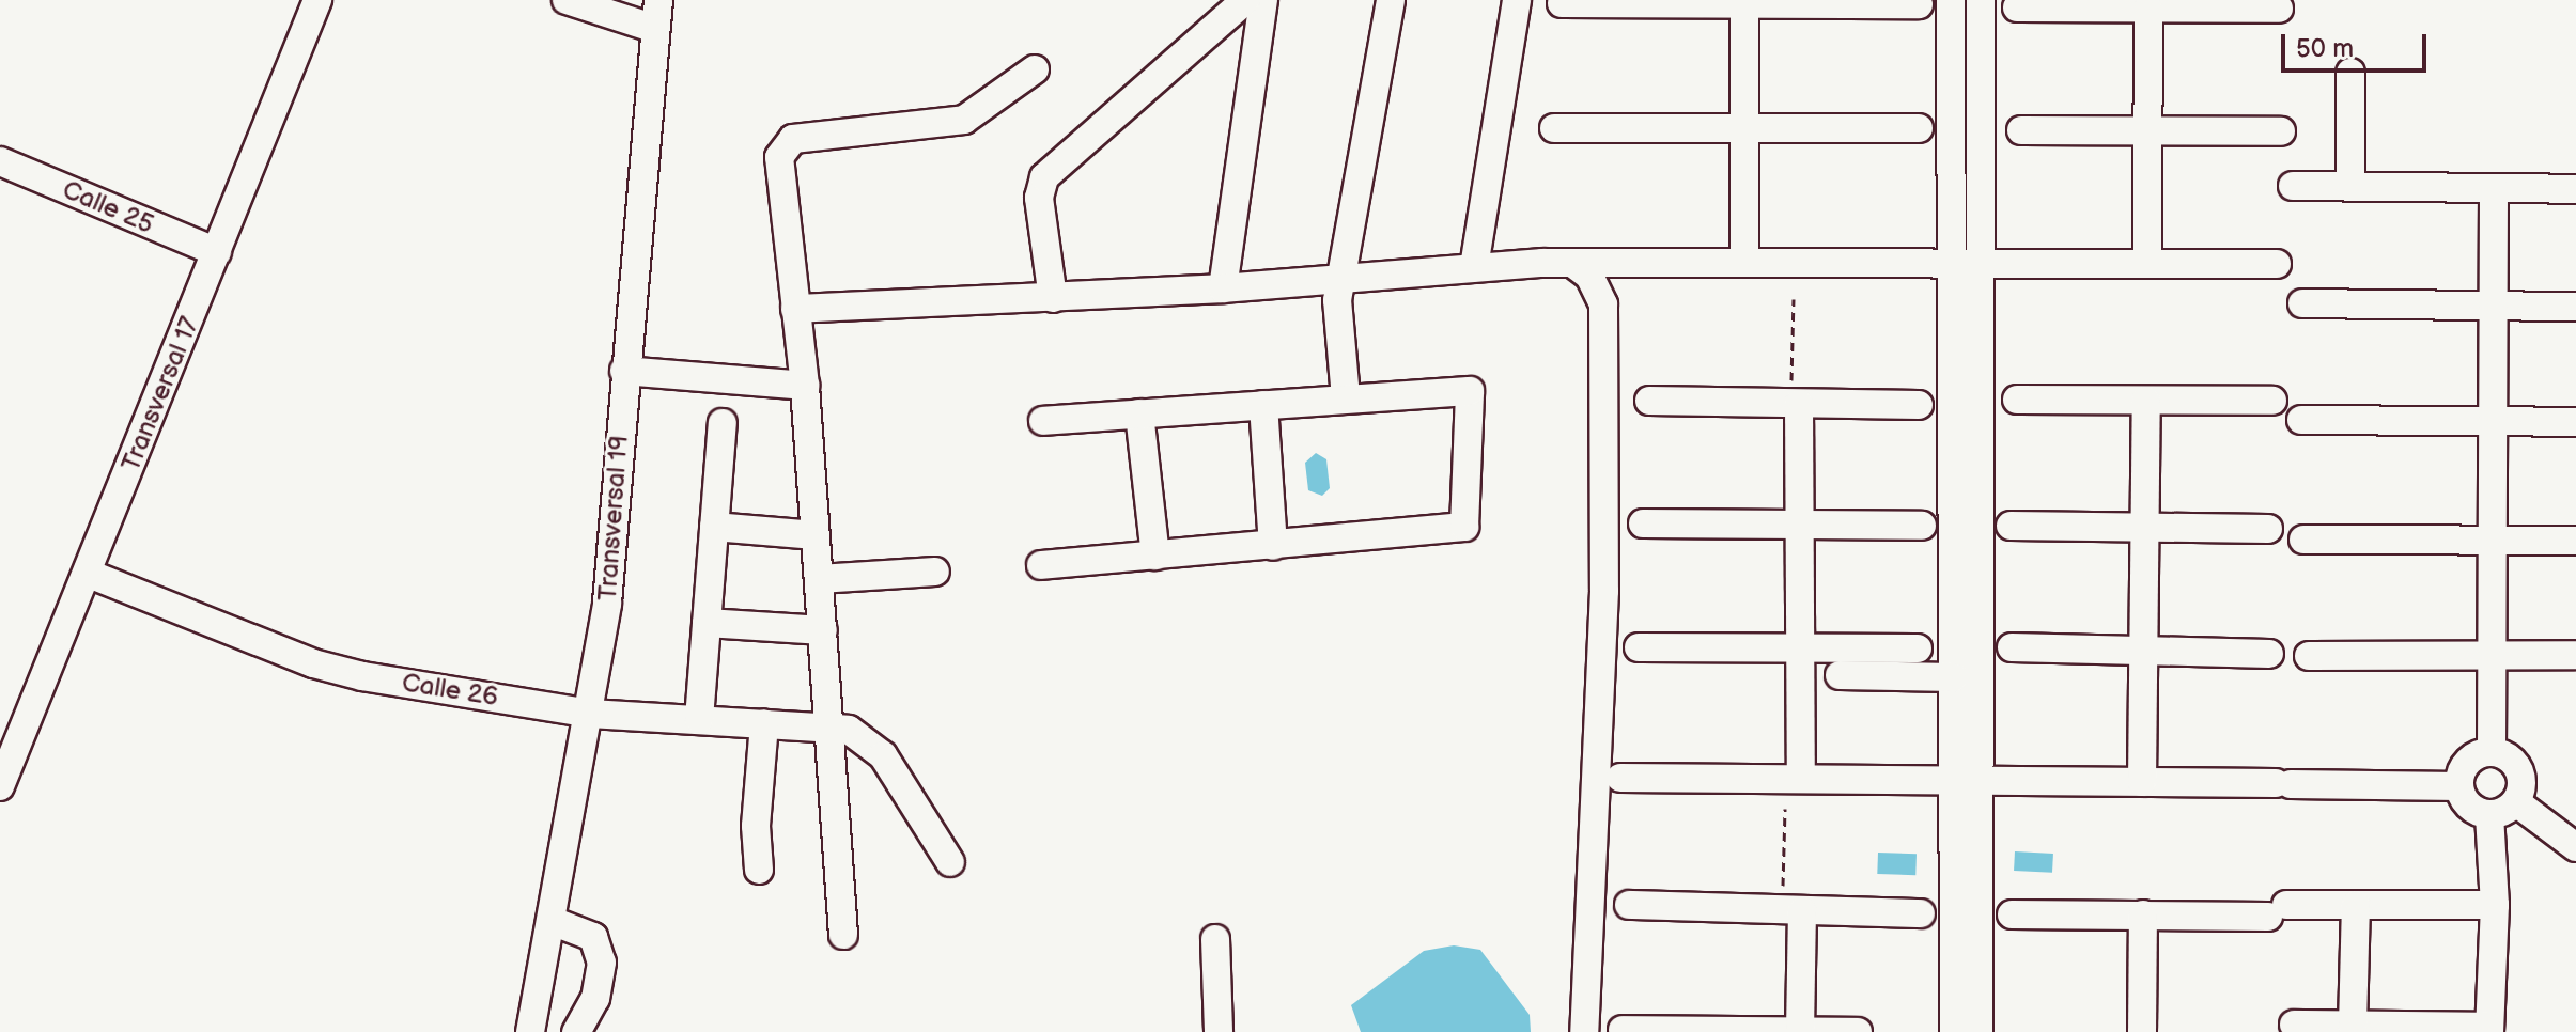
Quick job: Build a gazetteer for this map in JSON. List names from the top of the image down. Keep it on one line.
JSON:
{"streets":{"street":["Calle 25","Transversal 17","Transversal 19","Calle 26"]},"crossings":[["Calle 25","Transversal 17"],["Transversal 17","Calle 26"],["Transversal 19","Calle 26"]],"scale_bar":"50 m"}
